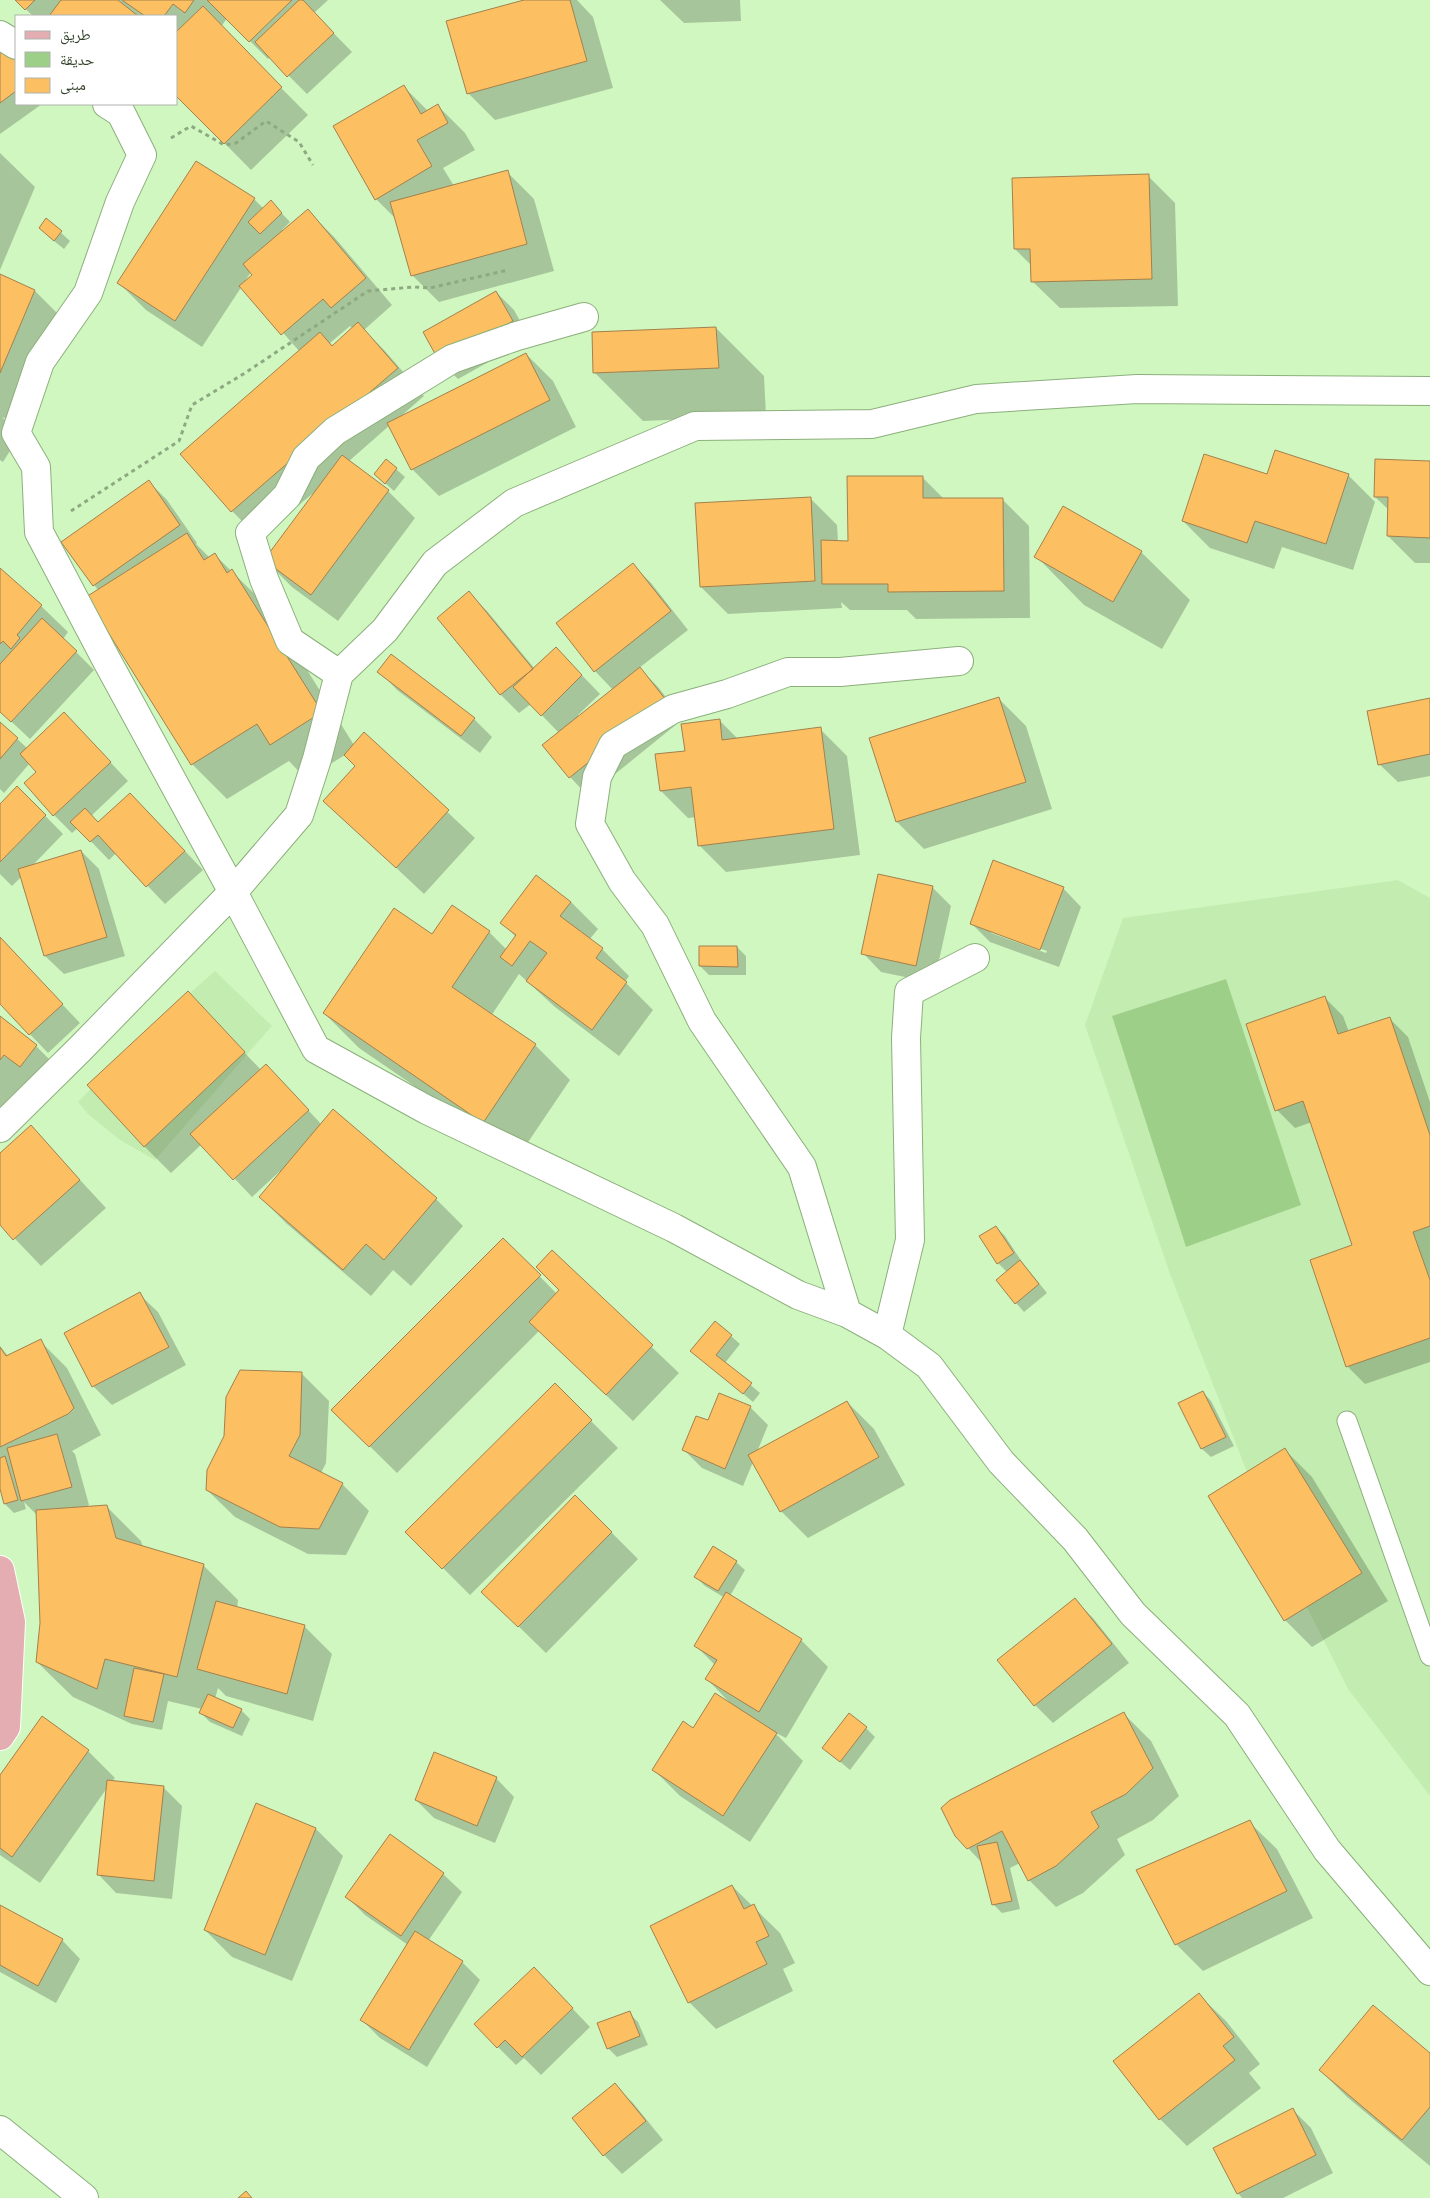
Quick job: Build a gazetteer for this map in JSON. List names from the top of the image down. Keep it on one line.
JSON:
{"legend":["طريق","حديقة","مبنى"]}
